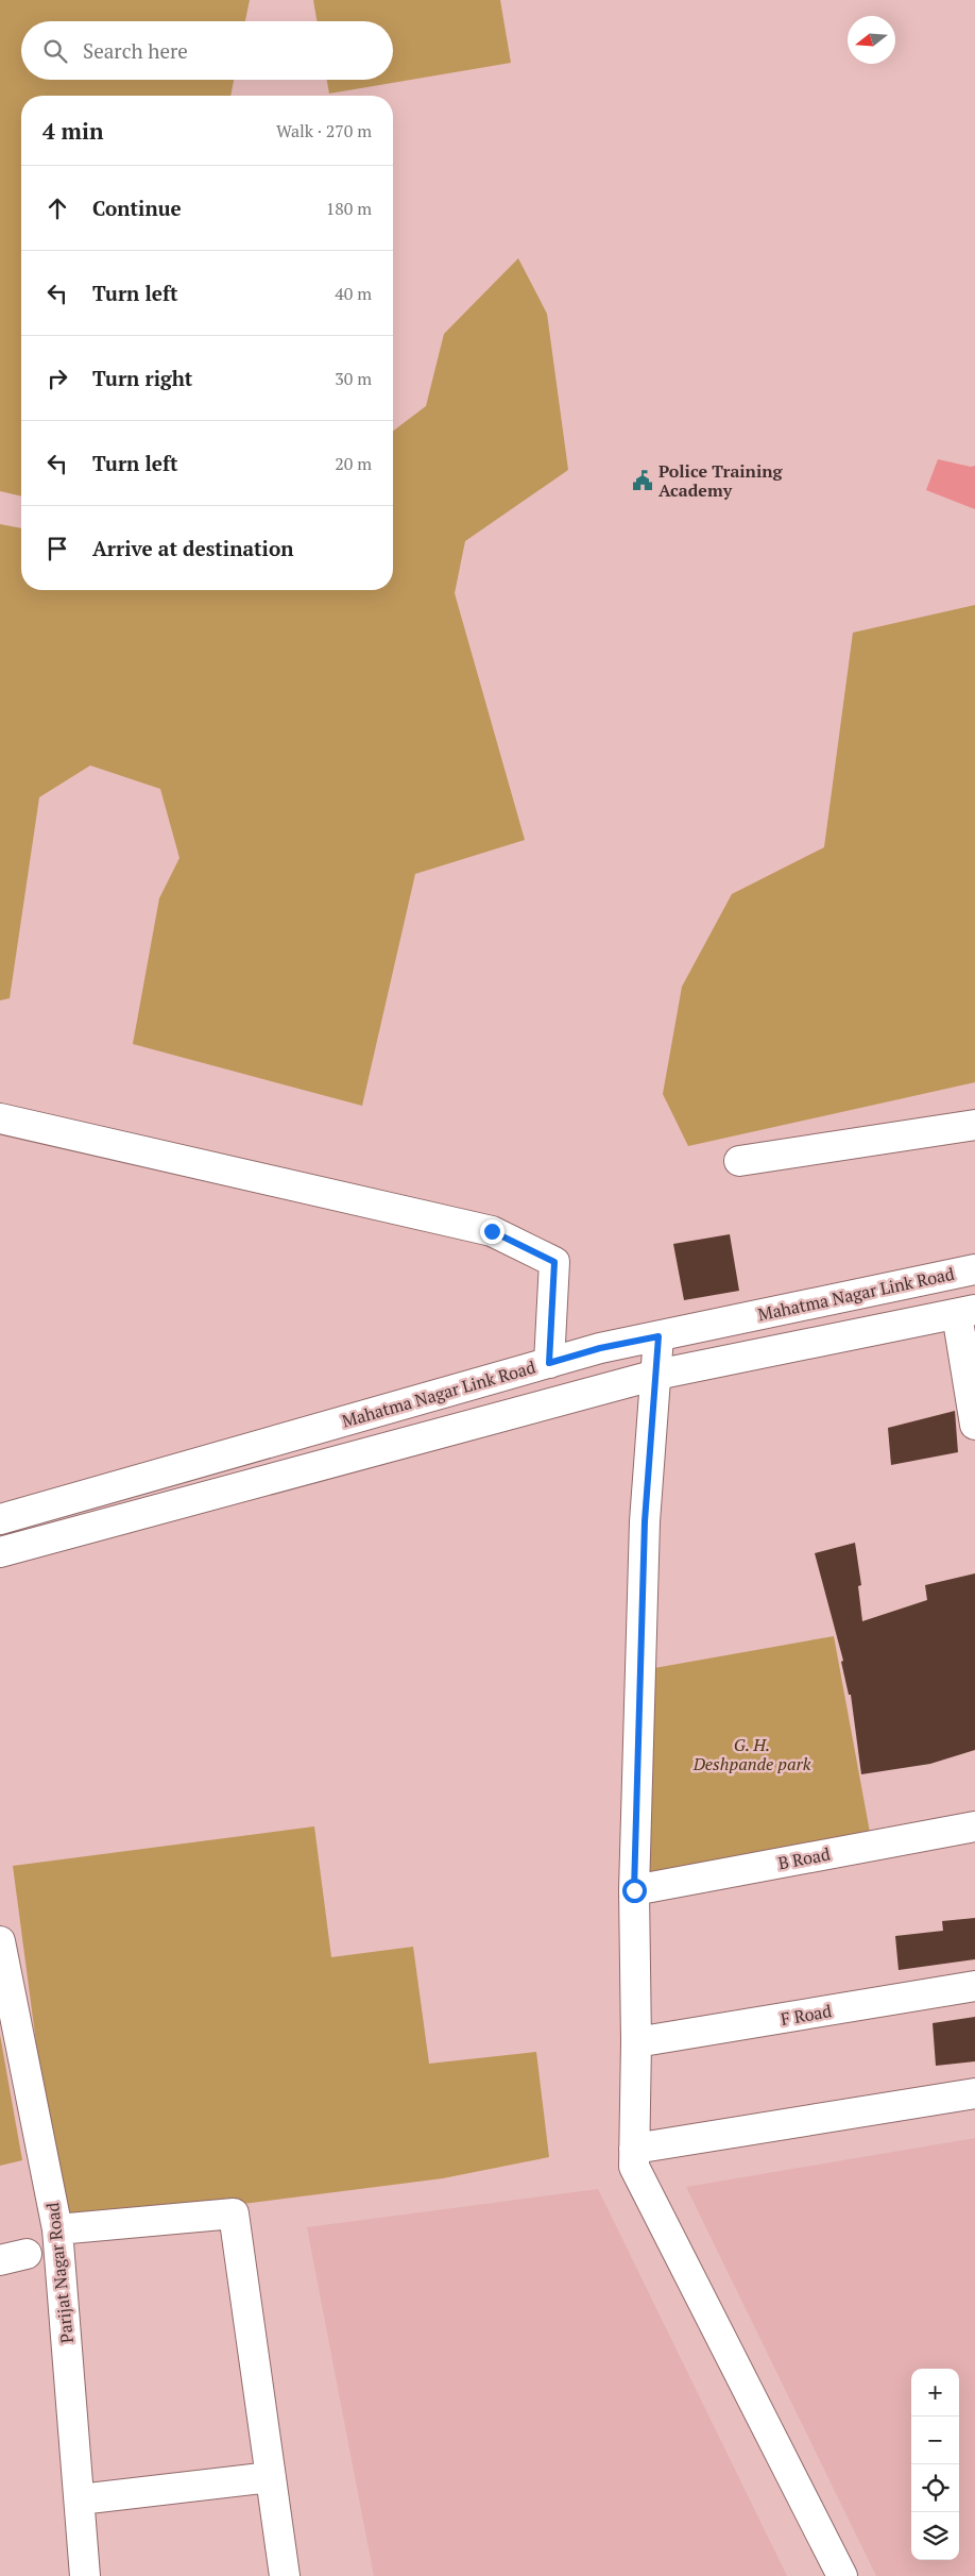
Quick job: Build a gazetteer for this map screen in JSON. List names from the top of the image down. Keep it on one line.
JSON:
{"streets":{"street":["Mahatma Nagar Link Road","B Road","F Road","Parijat Nagar Road"]},"parks":["G. H. Deshpande park"],"places":{"public building":["Police Training Academy"]},"north":"left","page":{"search":"Search here","heading":["4 min","Walk · 270 m"],"list":[["Continue","180 m"],["Turn left","40 m"],["Turn right","30 m"],["Turn left","20 m"],"Arrive at destination"],"map_buttons":["+","−"]}}
